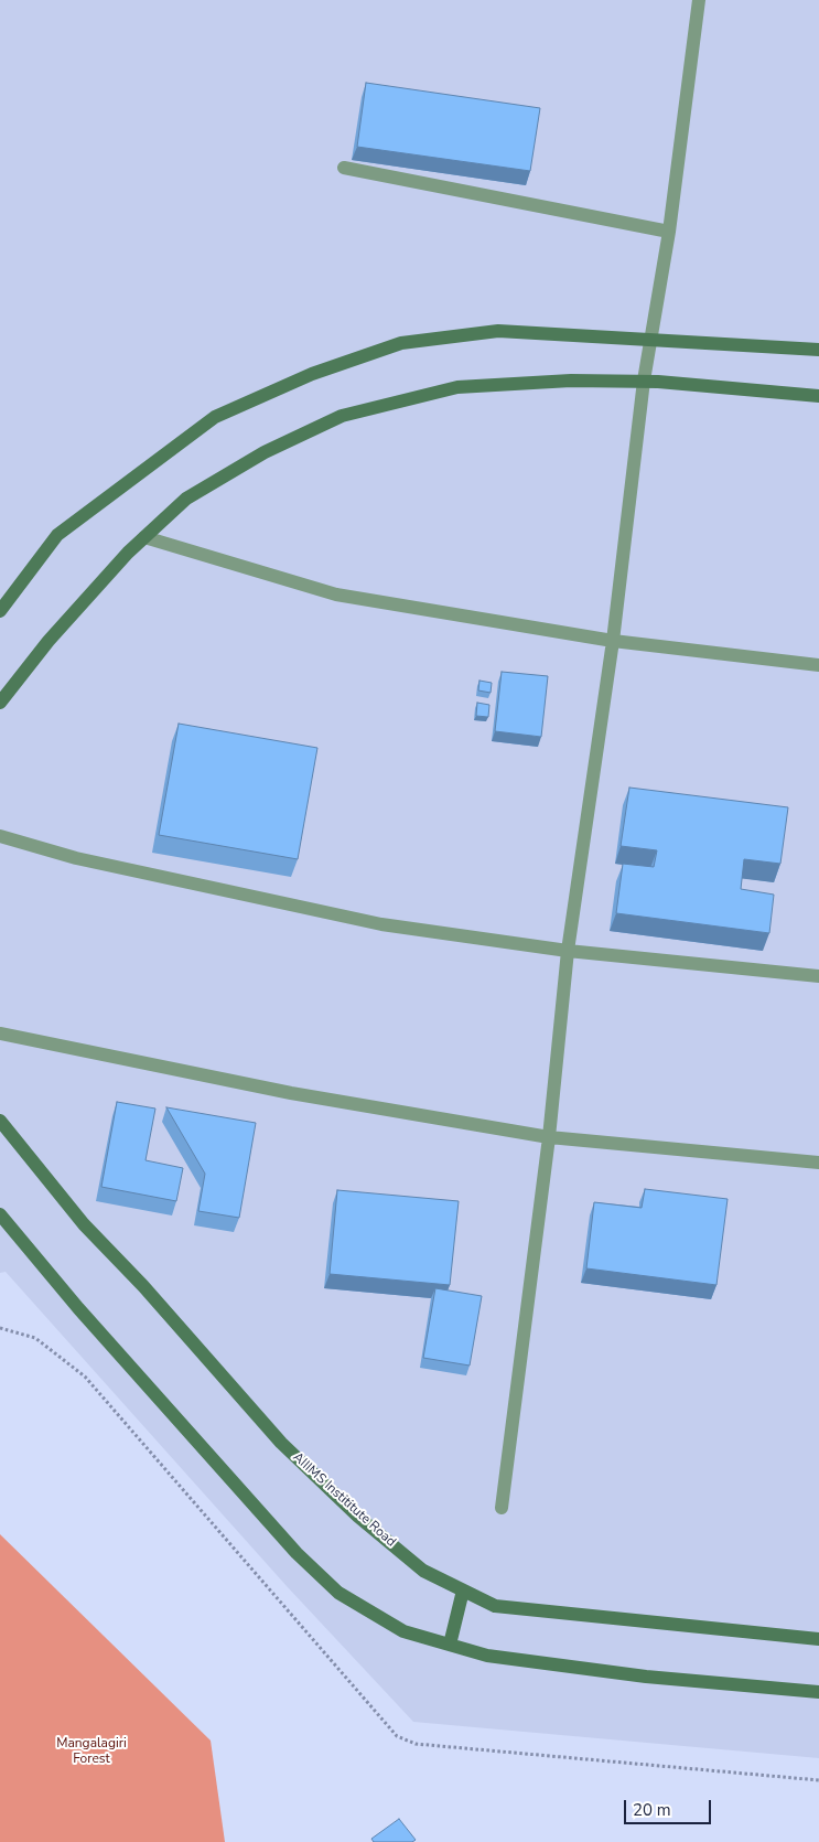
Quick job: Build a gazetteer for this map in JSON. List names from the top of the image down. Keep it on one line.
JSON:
{"streets":{"street":["AIIIMS Instititute Road"]},"parks":["Mangalagiri Forest"],"scale_bar":"20 m"}
